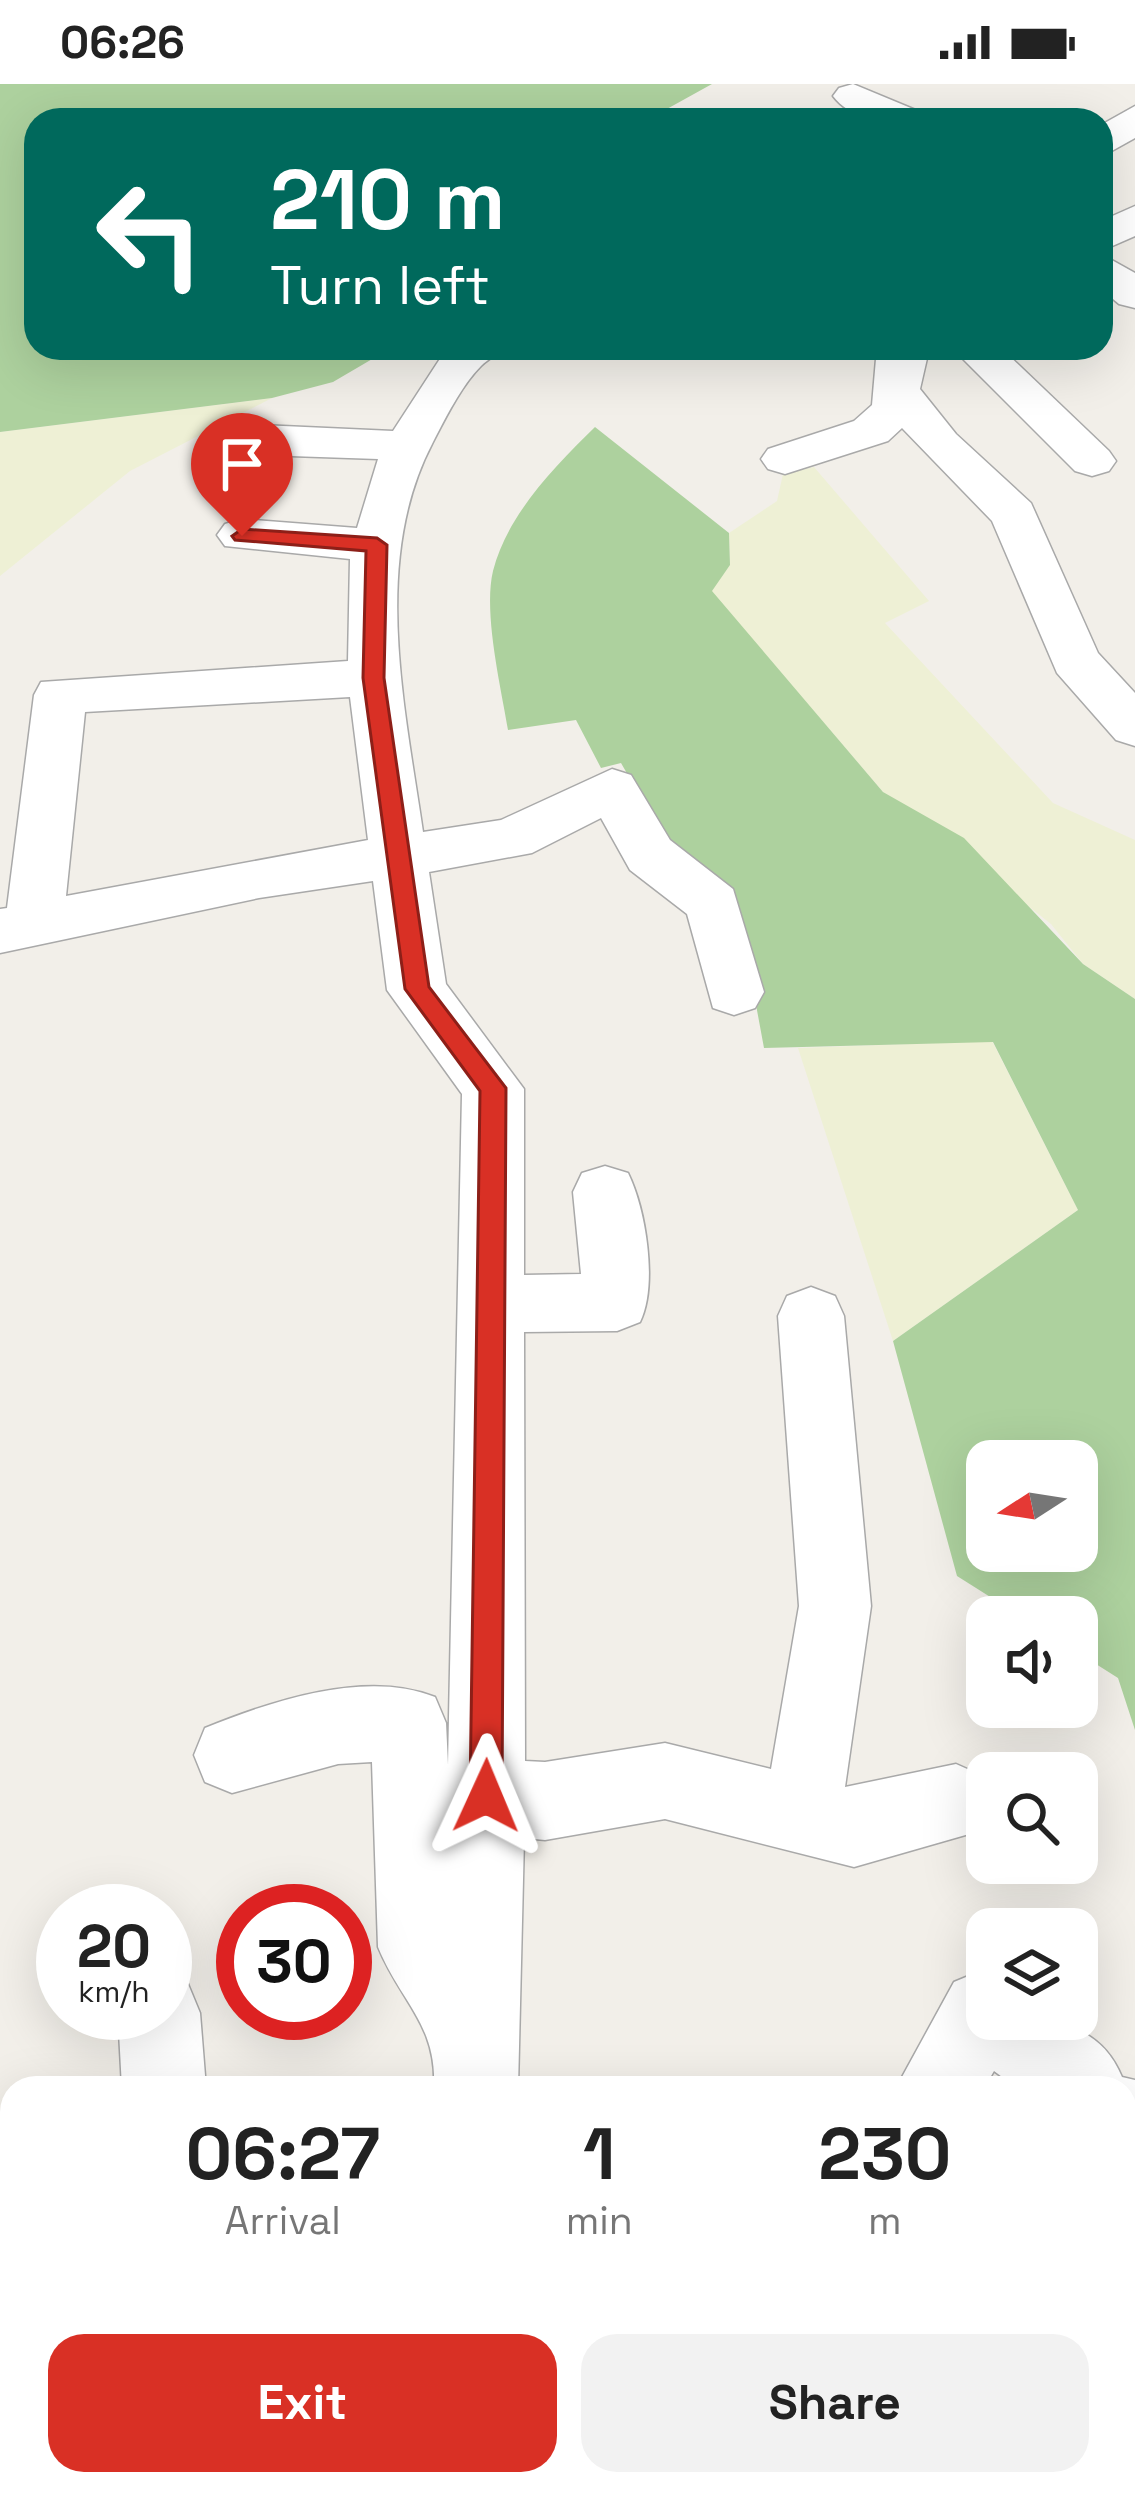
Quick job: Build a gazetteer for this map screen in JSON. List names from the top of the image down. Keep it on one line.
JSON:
{"north":"left","page":{"status":"06:26","turn":["210 m","Turn left"],"speed":"20 km/h","limit":"30","eta":["06:27","Arrival","1","min","230","m"],"buttons":["Exit","Share"]}}
